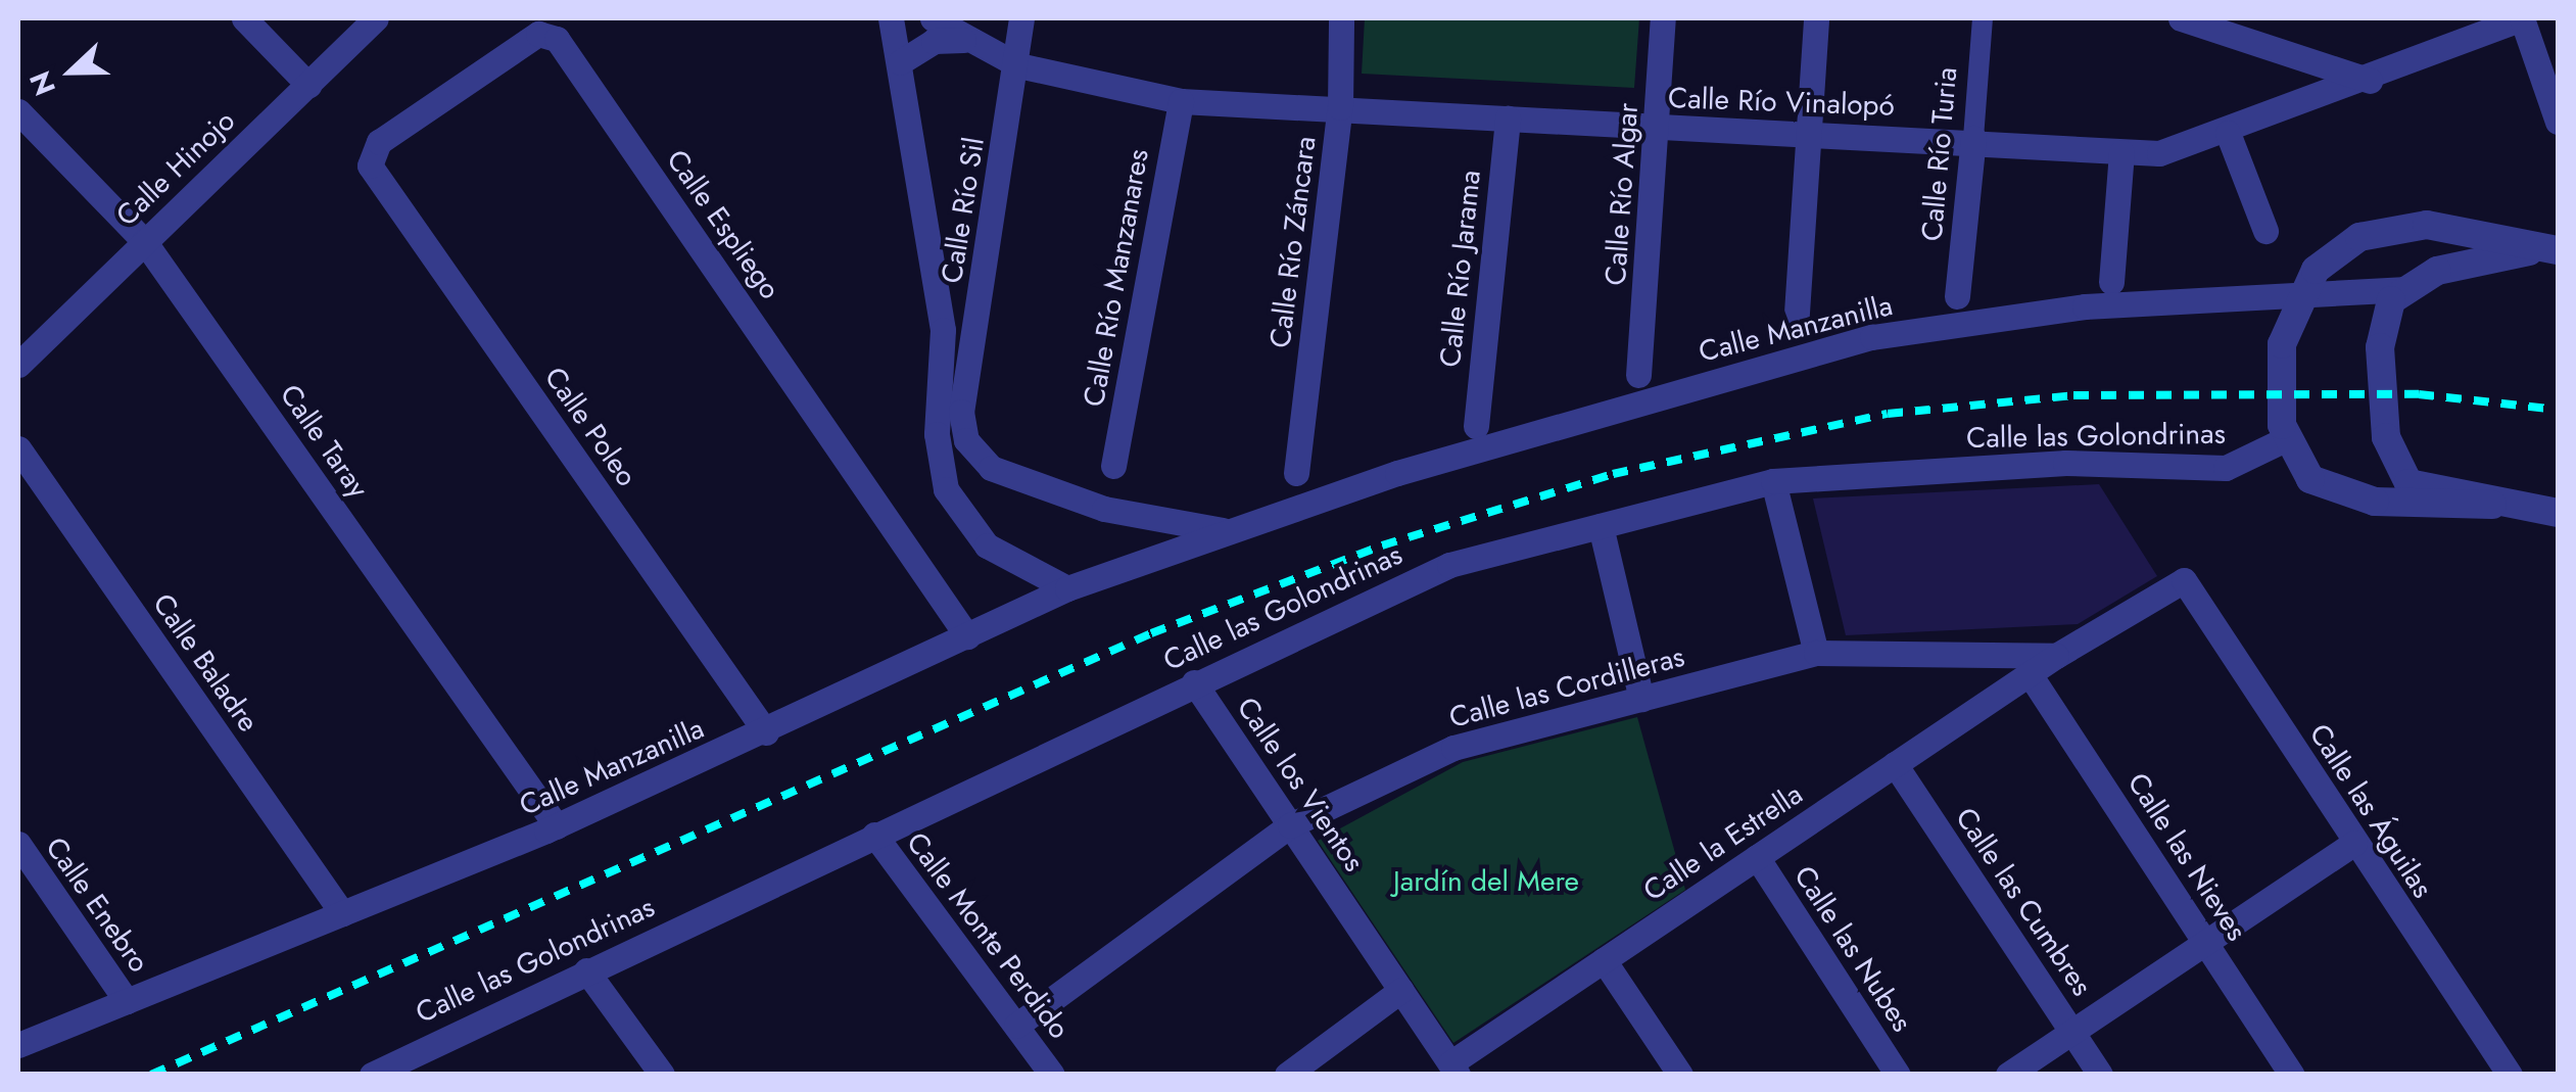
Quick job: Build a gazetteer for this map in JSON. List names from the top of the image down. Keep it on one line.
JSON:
{"streets":{"street":["Calle Río Vinalopó","Calle Río Turia","Calle Hinojo","Calle Río Algar","Calle Río Sil","Calle Espliego","Calle Río Záncara","Calle Río Jarama","Calle Río Manzanares","Calle Manzanilla","Calle Poleo","Calle las Golondrinas","Calle Taray","Calle Baladre","Calle las Cordilleras","Calle los Vientos","Calle las Águilas","Calle la Estrella","Calle las Nieves","Calle las Cumbres","Calle Enebro","Calle Monte Perdido","Calle las Nubes"]},"crossings":[["Calle Río Vinalopó","Calle Río Turia"],["Calle Río Vinalopó","Calle Río Algar"],["Calle Río Vinalopó","Calle Río Sil"],["Calle Río Vinalopó","Calle Río Záncara"],["Calle Río Vinalopó","Calle Río Jarama"],["Calle Río Vinalopó","Calle Río Manzanares"],["Calle Hinojo","Calle Taray"],["Calle Río Sil","Calle Manzanilla"],["Calle Espliego","Calle Manzanilla"],["Calle Espliego","Calle Poleo"],["Calle Manzanilla","Calle Poleo"],["Calle Manzanilla","Calle Taray"],["Calle Manzanilla","Calle Baladre"],["Calle Manzanilla","Calle Enebro"],["Calle las Golondrinas","Calle los Vientos"],["Calle las Golondrinas","Calle Monte Perdido"],["Calle las Cordilleras","Calle los Vientos"],["Calle las Cordilleras","Calle las Águilas"],["Calle las Cordilleras","Calle Monte Perdido"],["Calle los Vientos","Calle la Estrella"],["Calle la Estrella","Calle las Nieves"],["Calle la Estrella","Calle las Cumbres"],["Calle la Estrella","Calle las Nubes"]],"parks":["Jardín del Mere"],"north":"left"}
